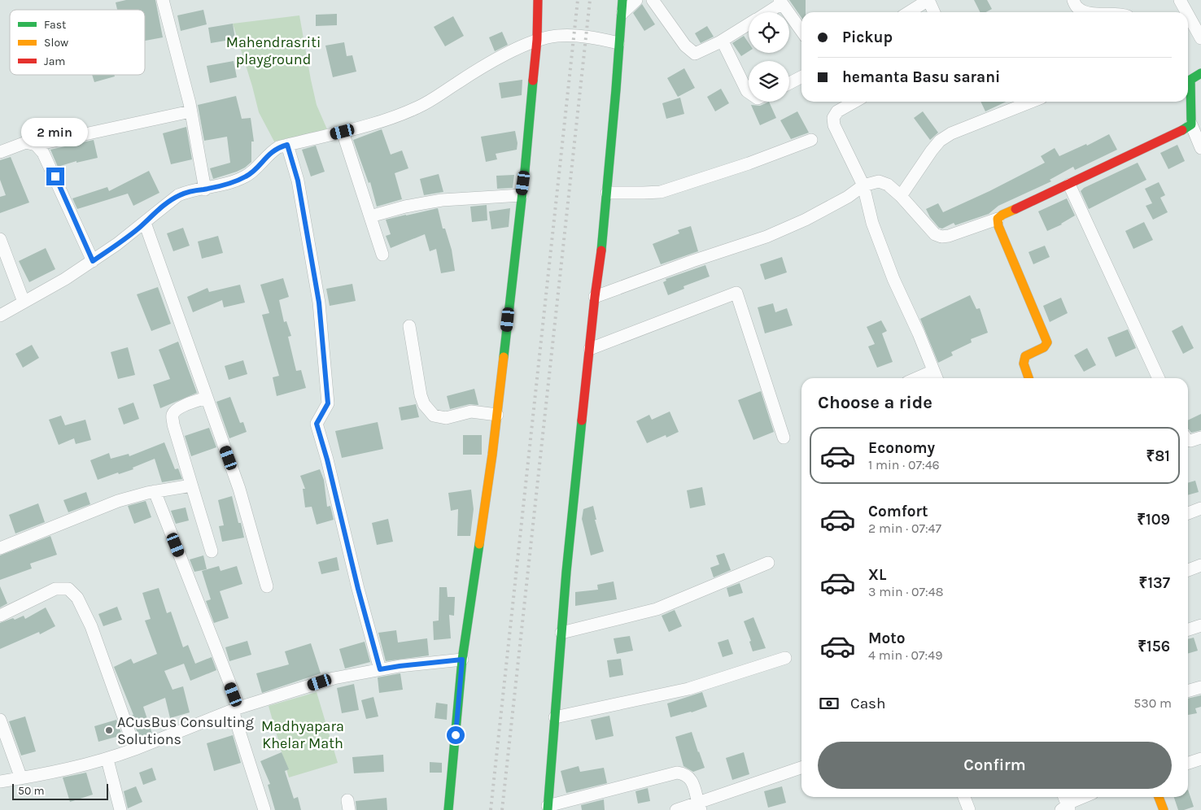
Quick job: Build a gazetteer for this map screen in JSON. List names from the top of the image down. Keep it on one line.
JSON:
{"parks":["Mahendrasriti playground","Madhyapara Khelar Math"],"places":["ACusBus Consulting Solutions"],"legend":["Fast","Slow","Jam"],"scale_bar":"50 m","page":{"banner":["Pickup","hemanta Basu sarani"],"bubble":"2 min","heading":"Choose a ride","list":[{"name":"Economy","note":"1 min · 07:46","value":"₹81"},{"name":"Comfort","note":"2 min · 07:47","value":"₹109"},{"name":"XL","note":"3 min · 07:48","value":"₹137"},{"name":"Moto","note":"4 min · 07:49","value":"₹156"}],"pay":["Cash","530 m"],"buttons":"Confirm","scale":"50 m"}}
